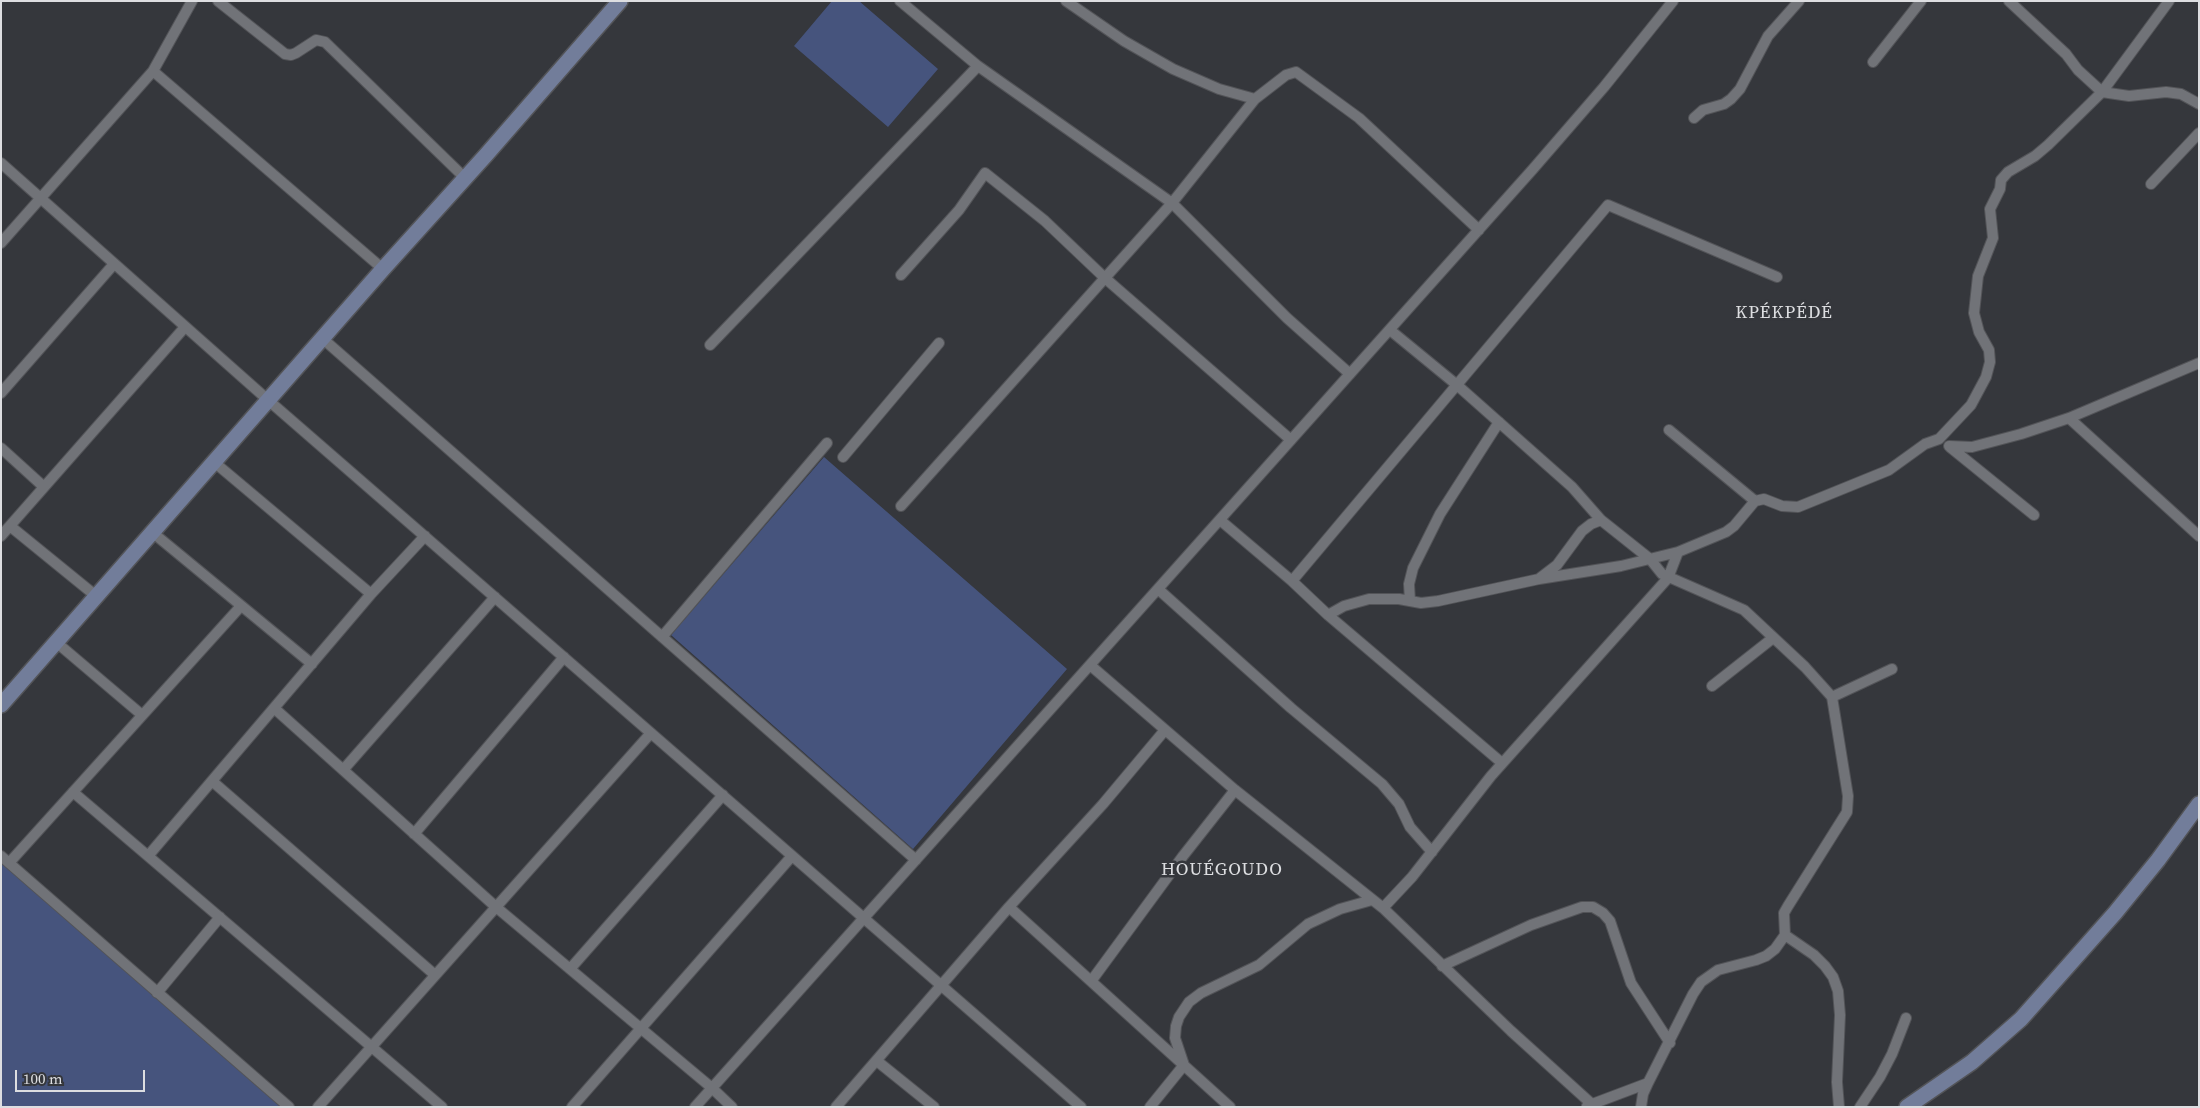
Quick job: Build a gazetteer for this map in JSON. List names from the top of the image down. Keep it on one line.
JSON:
{"districts":["KPÉKPÉDÉ","HOUÉGOUDO"],"scale_bar":"100 m"}
